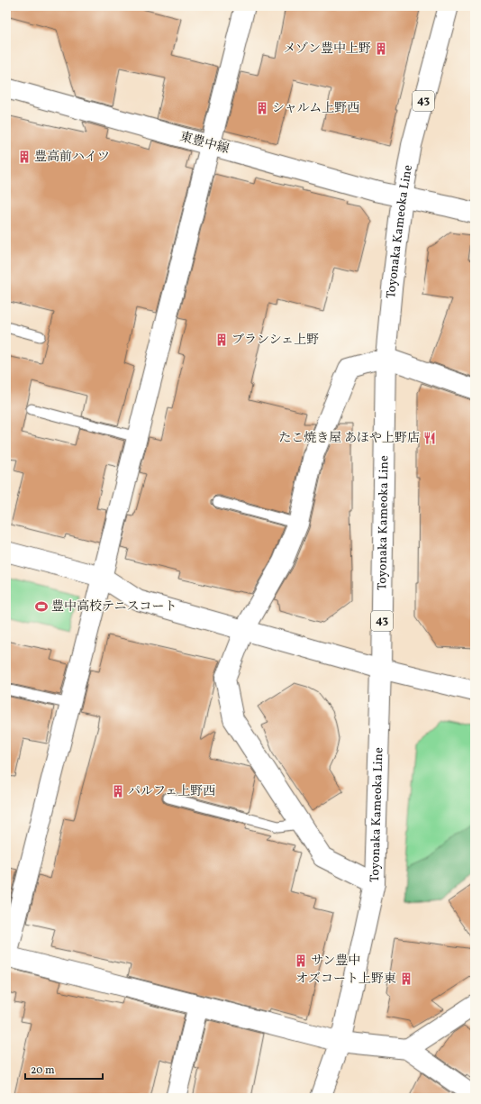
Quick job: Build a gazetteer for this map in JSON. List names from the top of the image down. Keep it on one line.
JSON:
{"streets":{"street":["43","東豊中線","Toyonaka Kameoka Line"]},"crossings":[["東豊中線","Toyonaka Kameoka Line"]],"places":{"building":["メゾン豊中上野","シャルム上野西","豊高前ハイツ","ブランシェ上野","パルフェ上野西","サン豊中","オズコート上野東"],"restaurant":["たこ焼き屋 あほや上野店"],"sports":["豊中高校テニスコート"]},"scale_bar":"20 m"}
